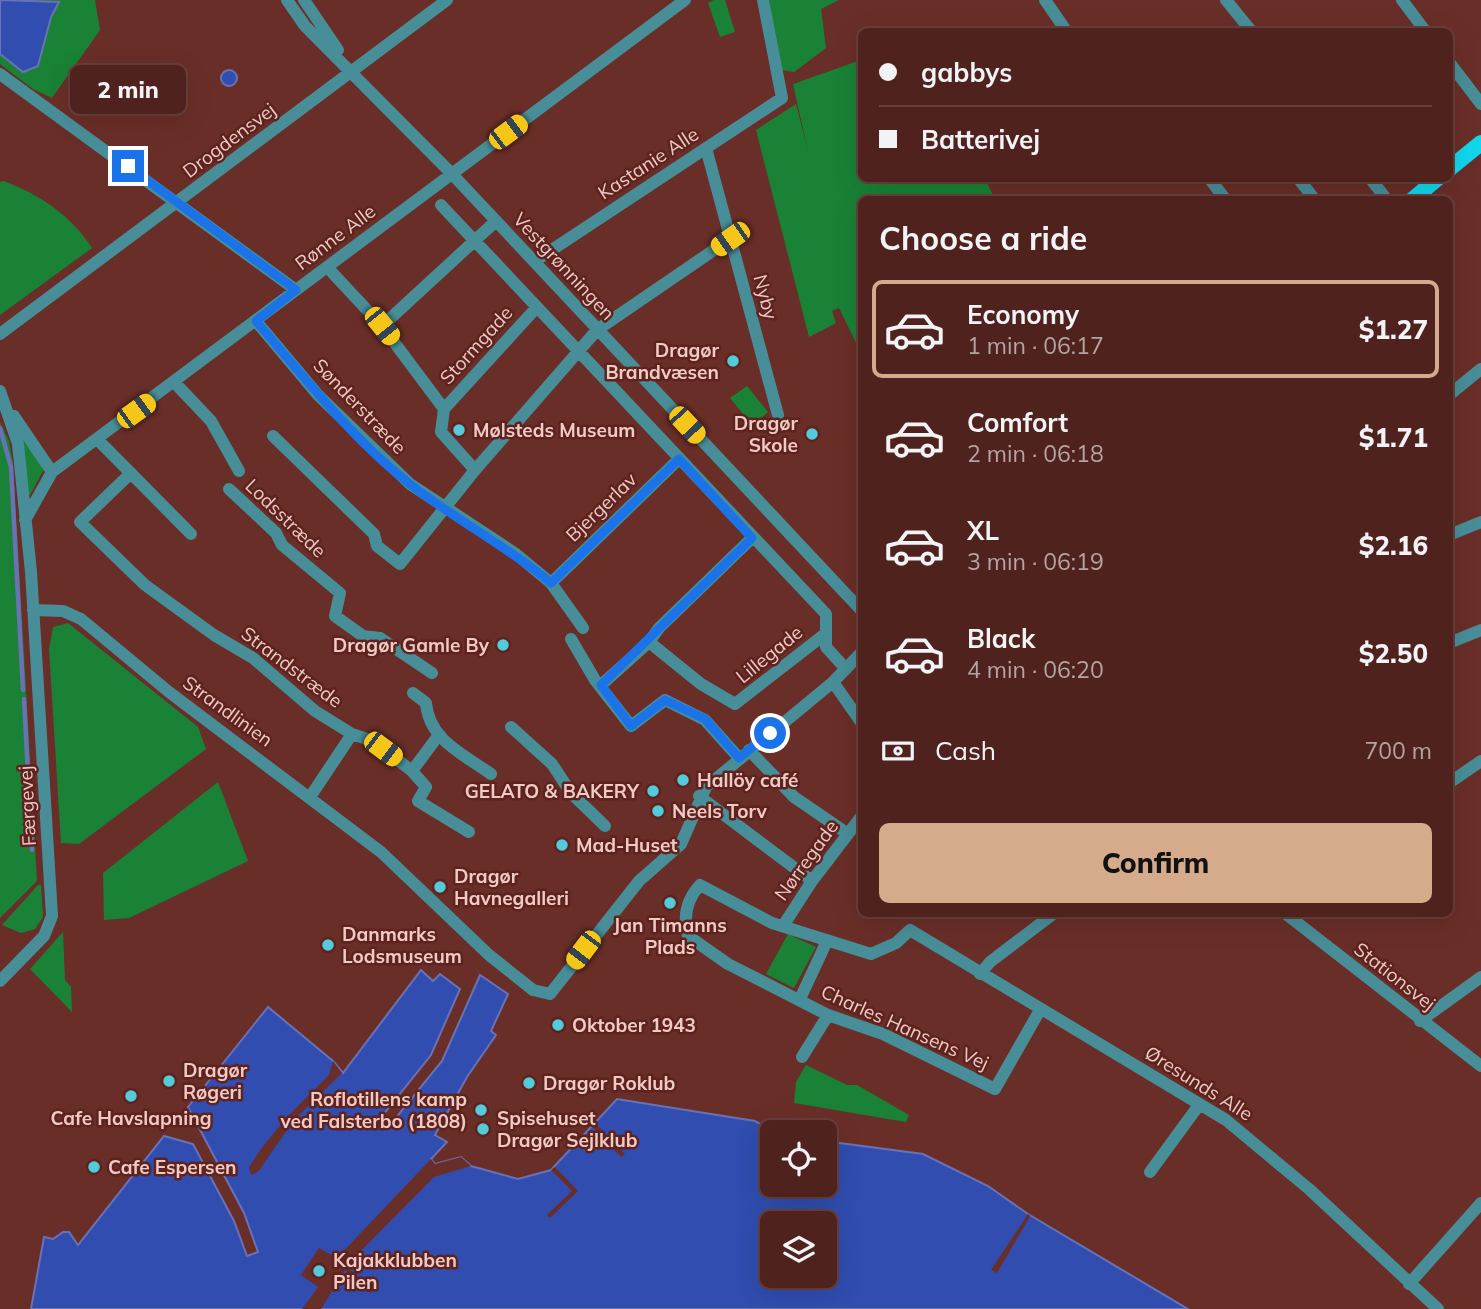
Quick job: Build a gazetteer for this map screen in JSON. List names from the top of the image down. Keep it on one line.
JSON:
{"streets":{"street":["Drogdensvej","Kastanie Alle","Rønne Alle","Vestgrønningen","Nyby","Stormgade","Sønderstræde","Bjergerlav","Lodsstræde","Lillegade","Strandstræde","Strandlinien","Færgevej","Nørregade","Stationsvej","Charles Hansens Vej","Øresunds Alle"]},"crossings":[["Drogdensvej","Vestgrønningen"],["Kastanie Alle","Vestgrønningen"],["Kastanie Alle","Nyby"],["Rønne Alle","Vestgrønningen"],["Rønne Alle","Sønderstræde"],["Sønderstræde","Bjergerlav"],["Strandlinien","Færgevej"],["Nørregade","Charles Hansens Vej"],["Charles Hansens Vej","Øresunds Alle"]],"places":["Dragør Brandvæsen","Mølsteds Museum","Dragør Skole","Dragør Gamle By","Hallöy café","GELATO & BAKERY","Neels Torv","Mad-Huset","Dragør Havnegalleri","Jan Timanns Plads","Danmarks Lodsmuseum","Oktober 1943","Dragør Røgeri","Dragør Roklub","Cafe Havslapning","Roflotillens kamp ved Falsterbo (1808)","Spisehuset Dragør Sejlklub","Cafe Espersen","Kajakklubben Pilen"],"page":{"banner":["gabbys","Batterivej"],"bubble":"2 min","heading":"Choose a ride","list":[{"name":"Economy","note":"1 min · 06:17","value":"$1.27"},{"name":"Comfort","note":"2 min · 06:18","value":"$1.71"},{"name":"XL","note":"3 min · 06:19","value":"$2.16"},{"name":"Black","note":"4 min · 06:20","value":"$2.50"}],"pay":["Cash","700 m"],"buttons":"Confirm"}}
